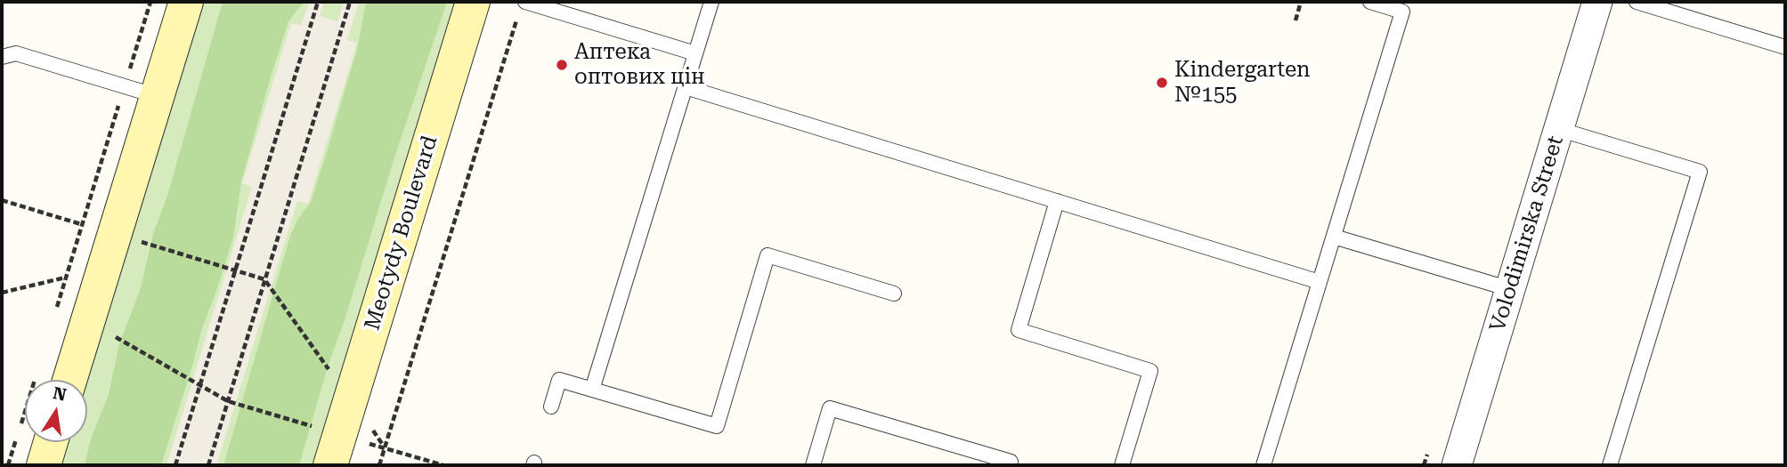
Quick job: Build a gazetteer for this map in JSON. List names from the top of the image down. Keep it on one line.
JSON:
{"streets":{"street":["Meotydy Boulevard","Volodimirska Street"]},"places":["Аптека оптових цін","Kindergarten №155"],"north":"top"}
